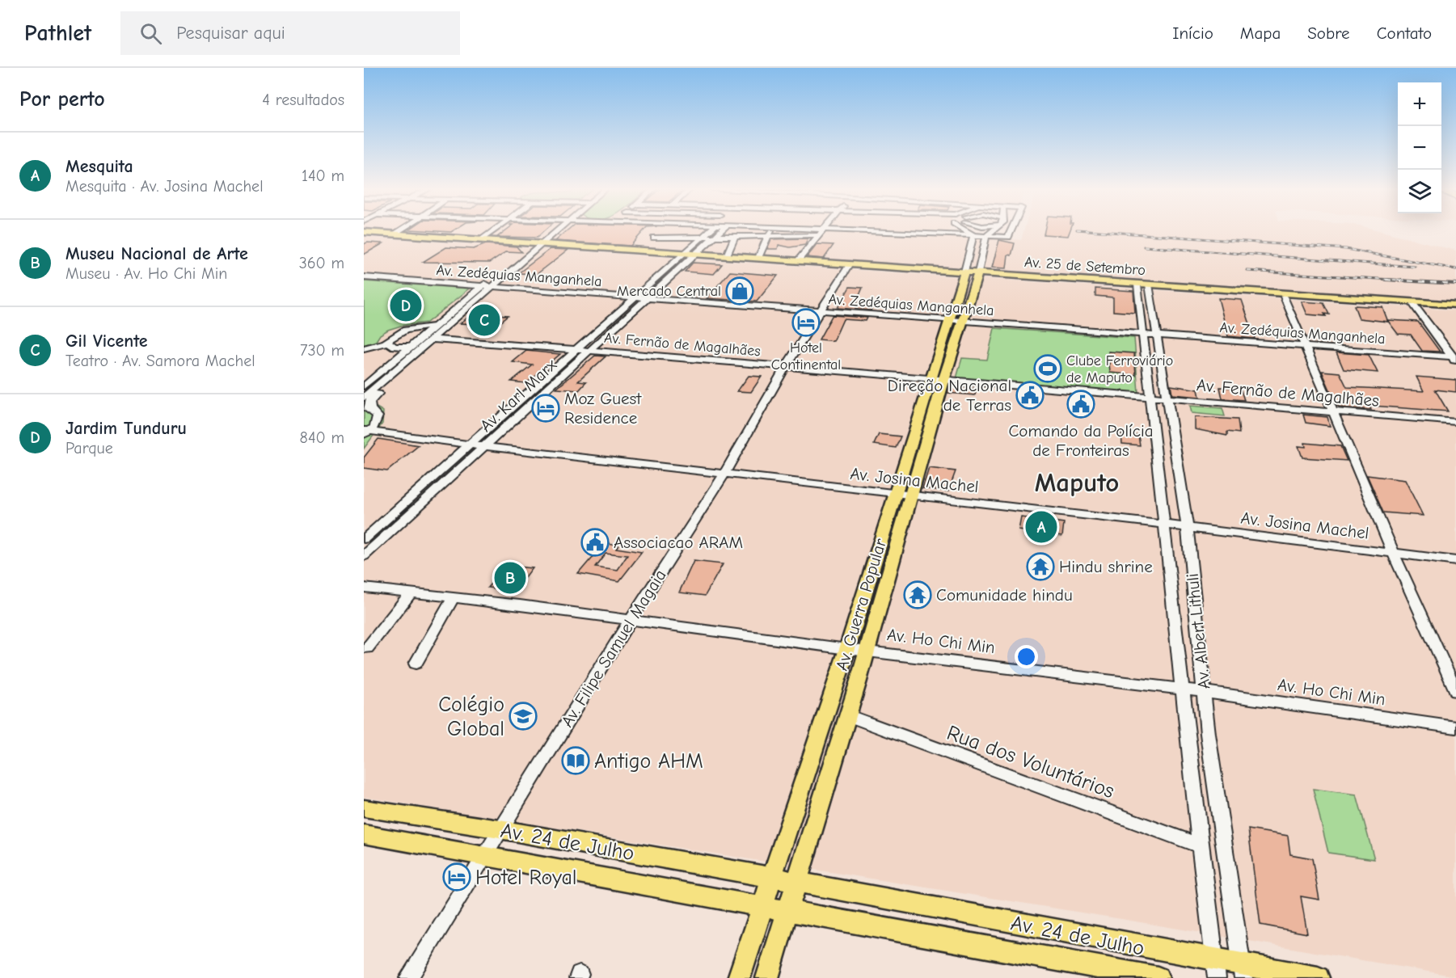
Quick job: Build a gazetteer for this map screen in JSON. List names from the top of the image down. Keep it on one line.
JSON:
{"streets":{"main road":["Av. 25 de Setembro","Av. Guerra Popular","Av. 24 de Julho"],"street":["Av. Zedéquias Manganhela","Av. Fernão de Magalhães","Av. Karl Marx","Av. Josina Machel","Av. Albert Lithuli","Av. Ho Chi Min","Av. Filipe Samuel Magaia","Rua dos Voluntários"]},"crossings":[["Av. 25 de Setembro","Av. Karl Marx"],["Av. 25 de Setembro","Av. Guerra Popular"],["Av. 25 de Setembro","Av. Albert Lithuli"],["Av. 25 de Setembro","Av. Filipe Samuel Magaia"],["Av. Zedéquias Manganhela","Av. Karl Marx"],["Av. Zedéquias Manganhela","Av. Guerra Popular"],["Av. Zedéquias Manganhela","Av. Albert Lithuli"],["Av. Zedéquias Manganhela","Av. Filipe Samuel Magaia"],["Av. Fernão de Magalhães","Av. Karl Marx"],["Av. Fernão de Magalhães","Av. Guerra Popular"],["Av. Fernão de Magalhães","Av. Albert Lithuli"],["Av. Fernão de Magalhães","Av. Filipe Samuel Magaia"],["Av. Karl Marx","Av. Josina Machel"],["Av. Josina Machel","Av. Guerra Popular"],["Av. Josina Machel","Av. Albert Lithuli"],["Av. Josina Machel","Av. Filipe Samuel Magaia"],["Av. Guerra Popular","Av. Ho Chi Min"],["Av. Guerra Popular","Rua dos Voluntários"],["Av. Guerra Popular","Av. 24 de Julho"],["Av. Albert Lithuli","Av. Ho Chi Min"],["Av. Albert Lithuli","Rua dos Voluntários"],["Av. Albert Lithuli","Av. 24 de Julho"],["Av. Ho Chi Min","Av. Filipe Samuel Magaia"],["Av. Filipe Samuel Magaia","Av. 24 de Julho"]],"districts":["Maputo"],"places":{"shop":["Mercado Central"],"hotel":["Hotel Continental","Moz Guest Residence","Hotel Royal"],"sports":["Clube Ferroviário de Maputo"],"public building":["Direção Nacional de Terras","Comando da Polícia de Fronteiras","Associacao ARAM"],"temple":["Hindu shrine","Comunidade hindu"],"school or university":["Colégio Global"],"library":["Antigo AHM"]},"page":{"header":"Pathlet","search":"Pesquisar aqui","nav":["Início","Mapa","Sobre","Contato"],"heading":["Por perto","4 resultados"],"map_buttons":["+","−"],"list":[{"mark":"A","name":"Mesquita","note":"Mesquita · Av. Josina Machel","value":"140 m"},{"mark":"B","name":"Museu Nacional de Arte","note":"Museu · Av. Ho Chi Min","value":"360 m"},{"mark":"C","name":"Gil Vicente","note":"Teatro · Av. Samora Machel","value":"730 m"},{"mark":"D","name":"Jardim Tunduru","note":"Parque","value":"840 m"}],"pins":["D","C","A","B"]}}
